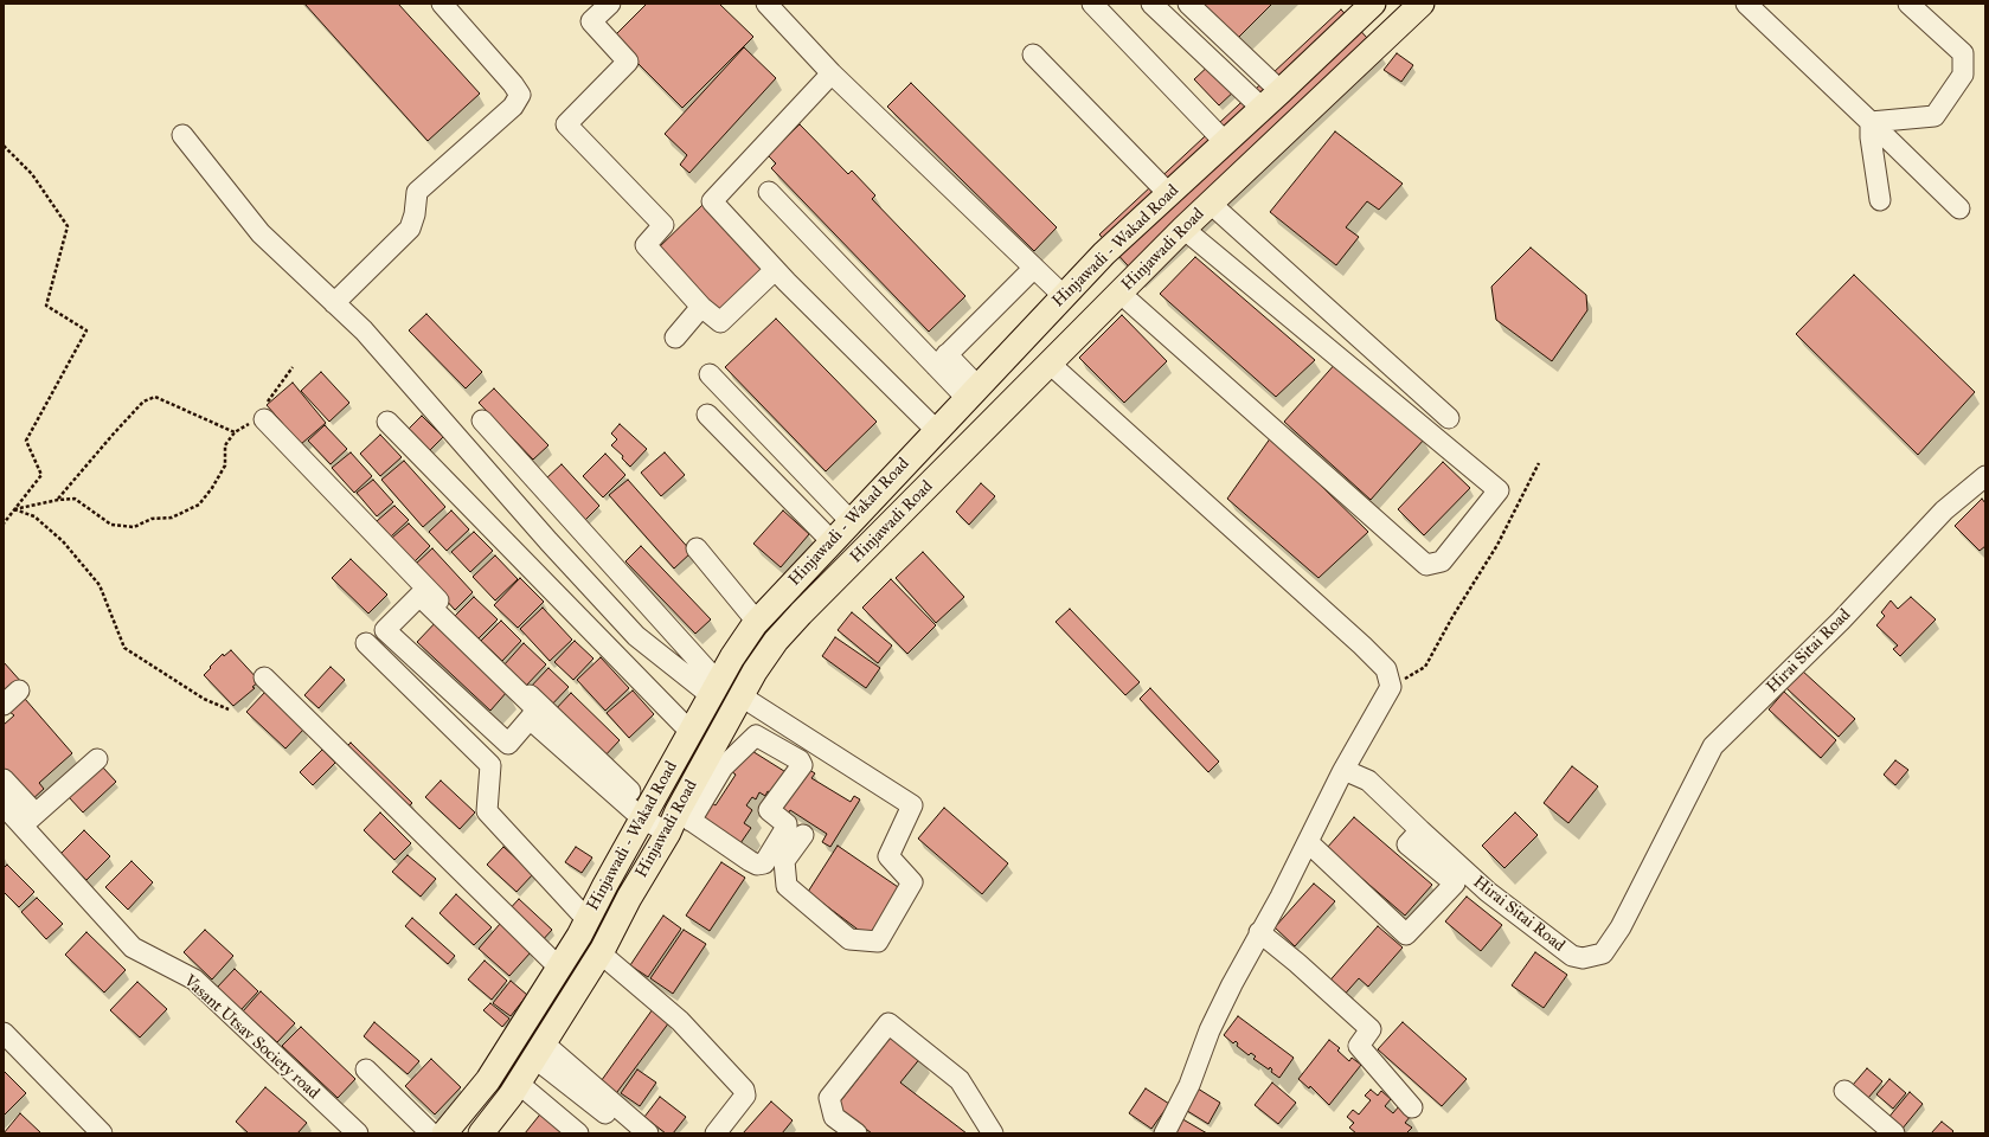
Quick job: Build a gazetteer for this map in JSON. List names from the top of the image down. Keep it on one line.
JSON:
{"streets":{"main road":["Hinjawadi - Wakad Road","Hinjawadi Road"],"street":["Hirai Sitai Road","Vasant Utsav Society road"]}}
